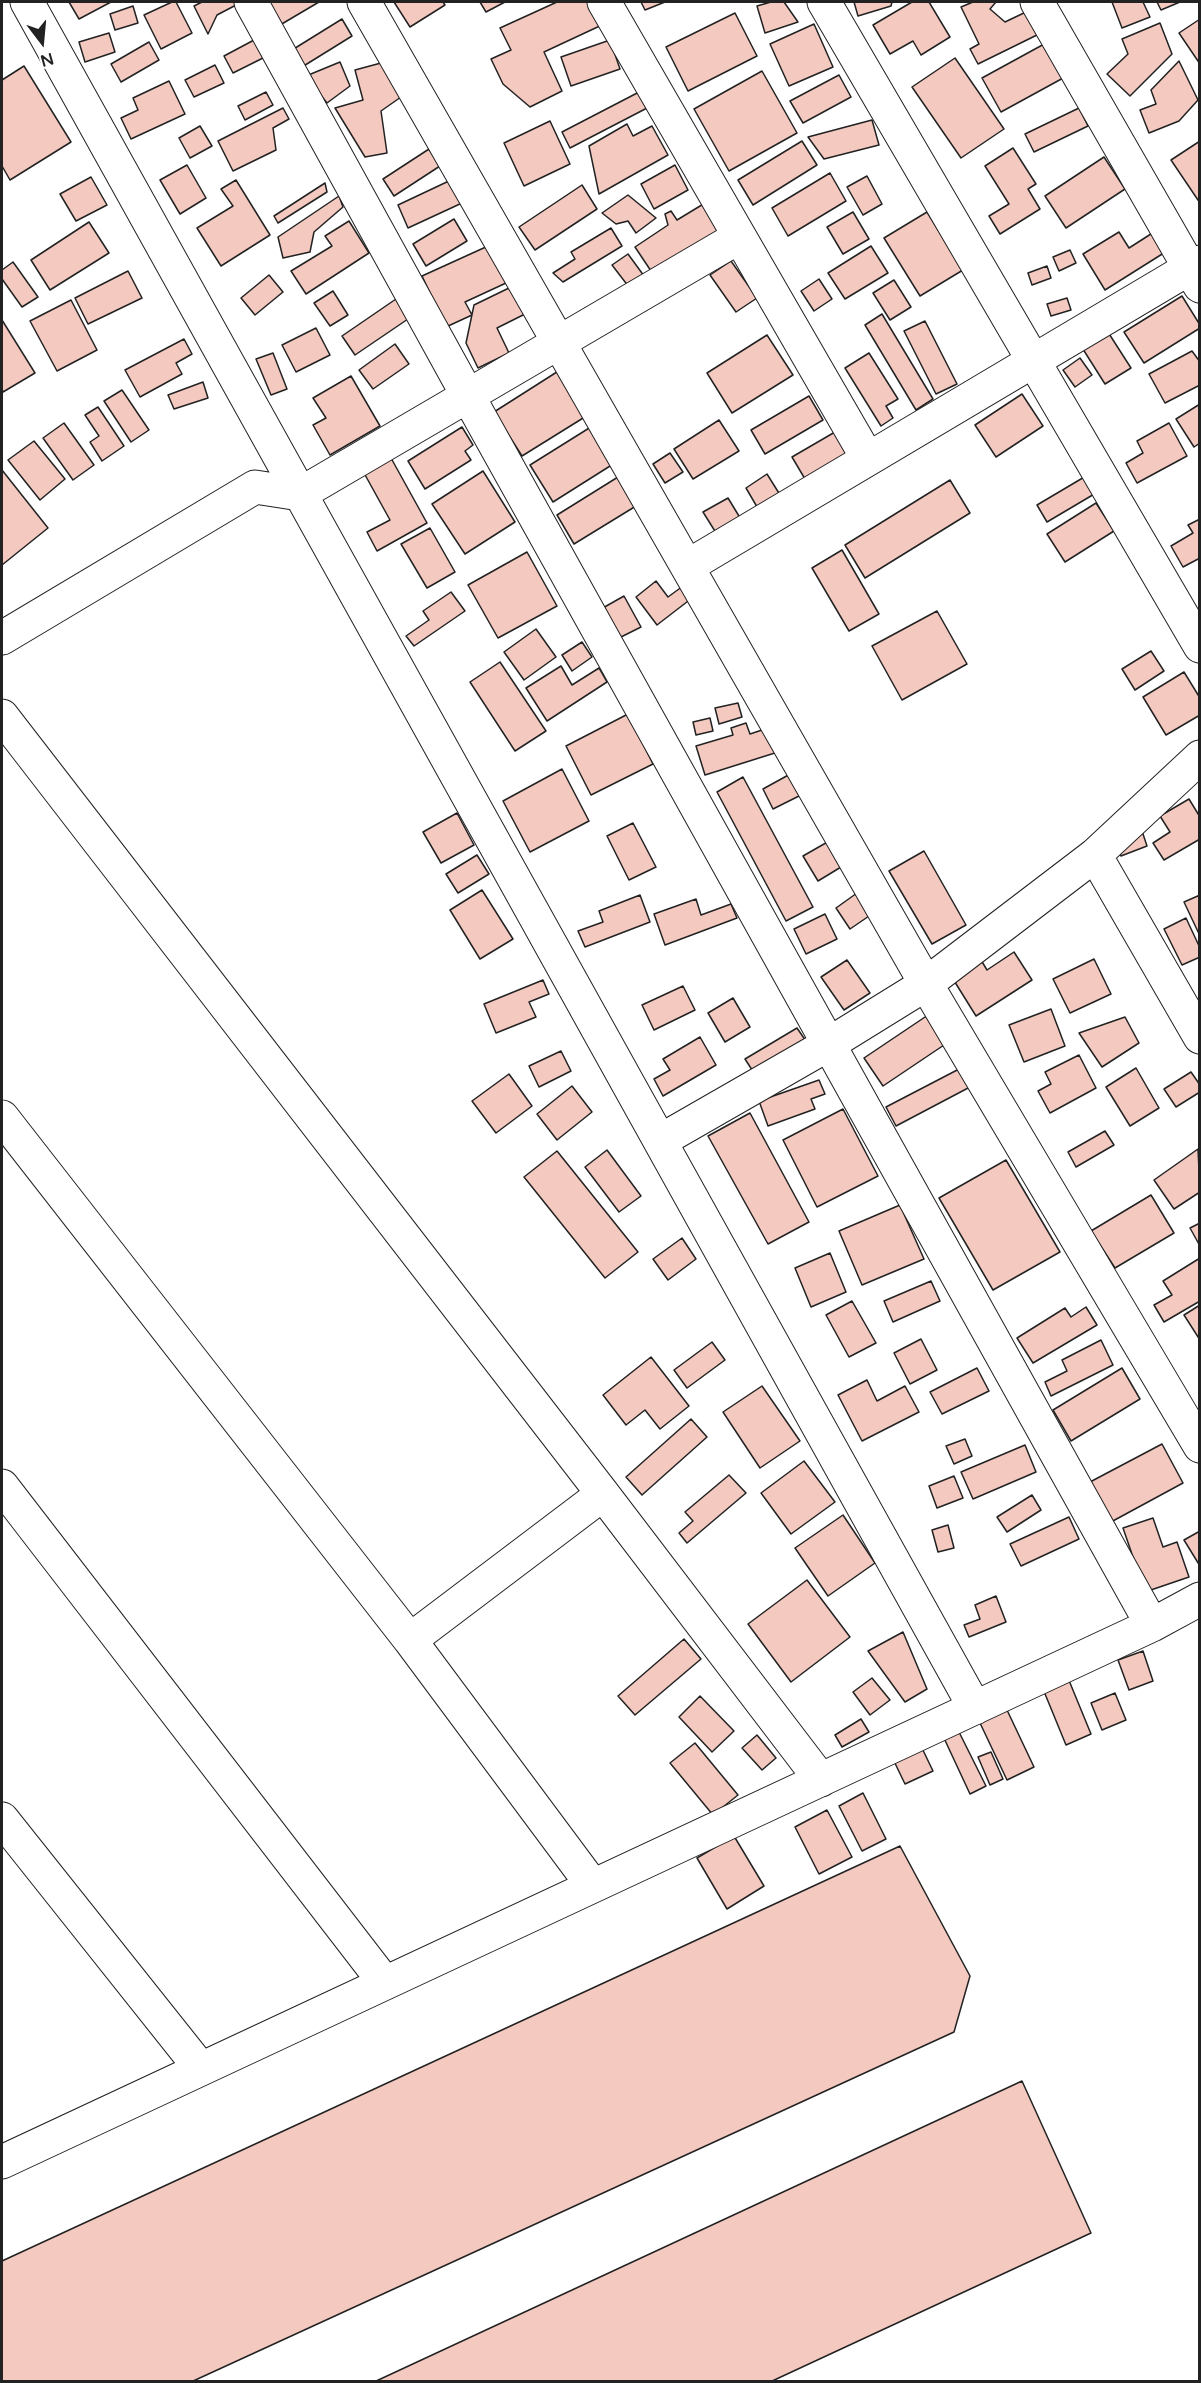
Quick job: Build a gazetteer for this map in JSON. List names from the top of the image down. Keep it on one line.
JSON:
{"north":"bottom"}
